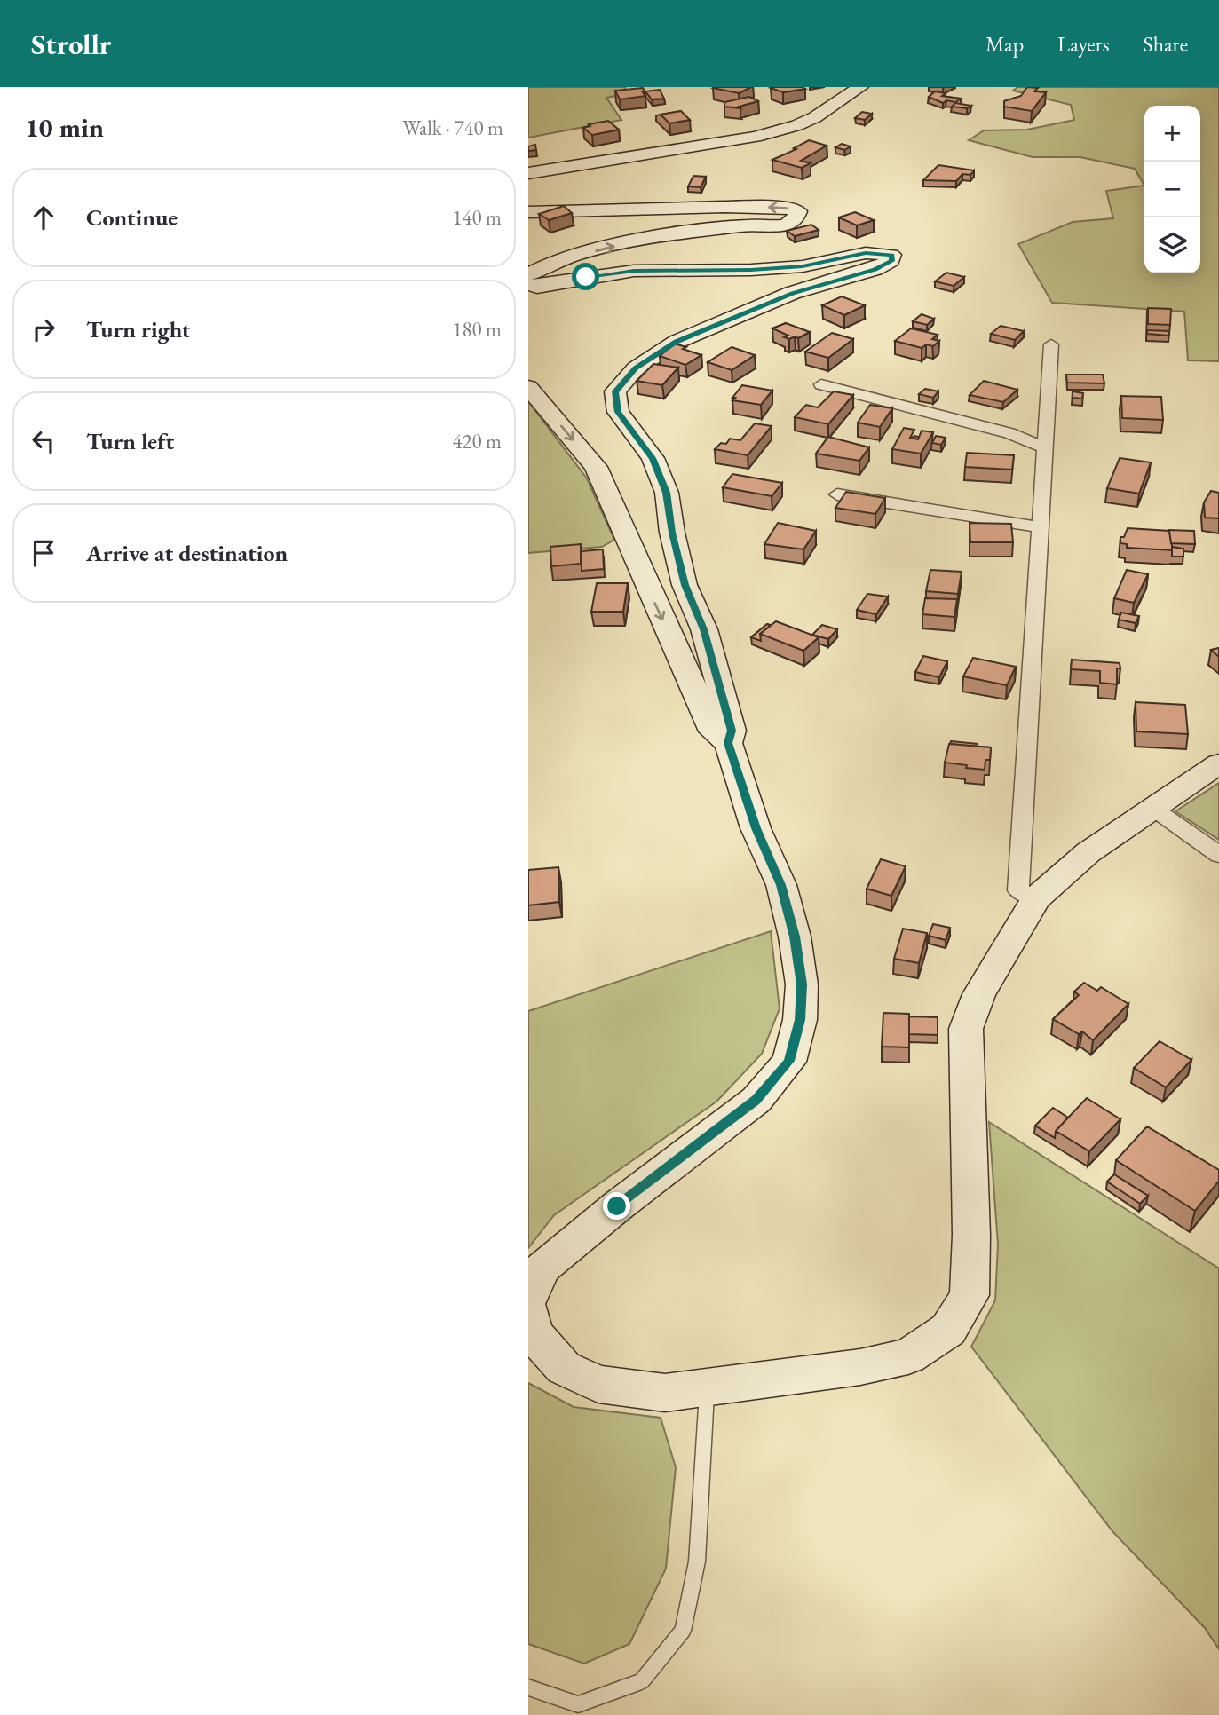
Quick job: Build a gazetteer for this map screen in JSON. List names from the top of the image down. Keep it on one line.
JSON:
{"page":{"header":"Strollr","nav":["Map","Layers","Share"],"heading":["10 min","Walk · 740 m"],"map_buttons":["+","−"],"list":[["Continue","140 m"],["Turn right","180 m"],["Turn left","420 m"],"Arrive at destination"]}}
